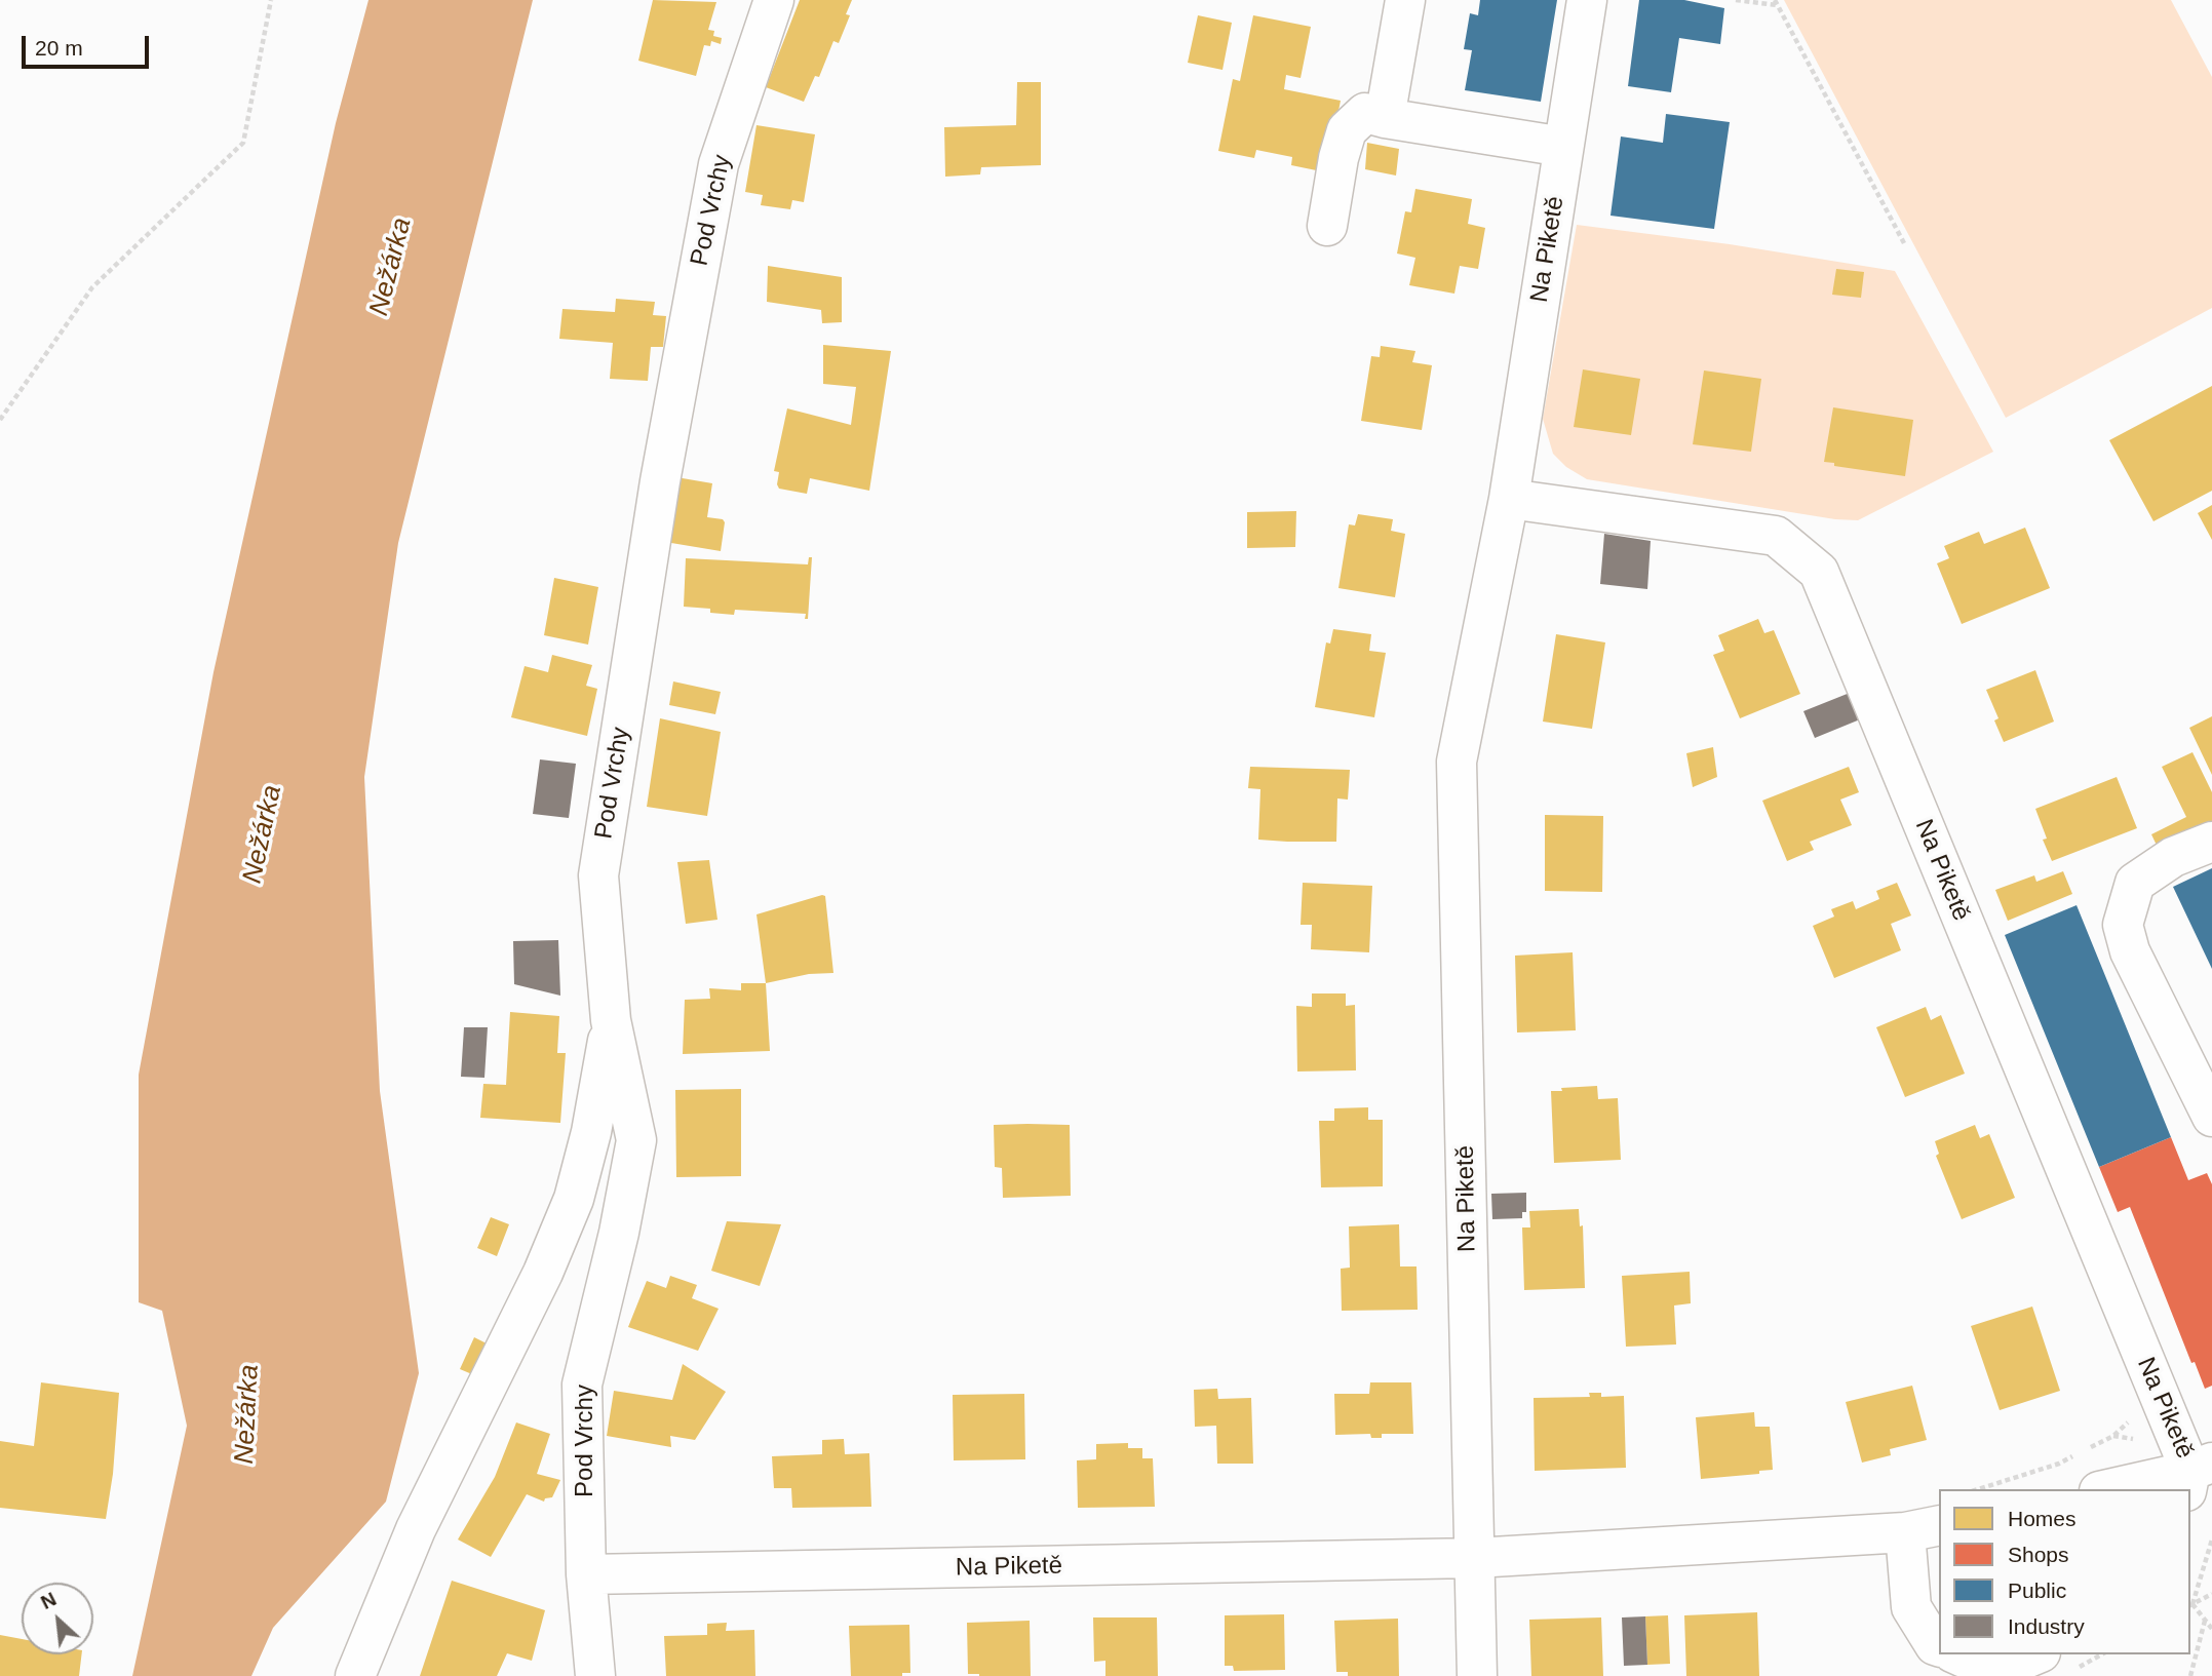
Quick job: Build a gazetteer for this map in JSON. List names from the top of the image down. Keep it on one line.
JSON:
{"streets":{"street":["Pod Vrchy","Na Piketě"]},"crossings":[["Pod Vrchy","Na Piketě"]],"water":["Nežárka"],"legend":["Homes","Shops","Public","Industry"],"scale_bar":"20 m","north":"top left"}
